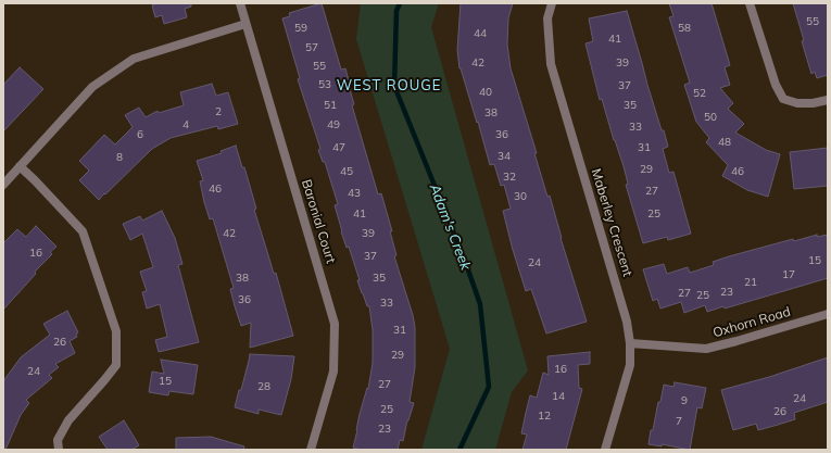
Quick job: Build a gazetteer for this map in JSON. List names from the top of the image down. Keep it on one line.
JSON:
{"streets":{"street":["Baronial Court","Maberley Crescent","Oxhorn Road"]},"crossings":[["Maberley Crescent","Oxhorn Road"]],"districts":["WEST ROUGE"],"water":["Adam's Creek"],"house_numbers":["55","59","58","44","41","57","42","39","55","53","37","40","52","51","35","2","38","50","4","49","33","6","36","48","47","31","34","8","29","45","46","32","46","27","43","30","41","25","42","39","16","37","15","24","17","38","35","21","23","27","25","36","33","31","26","29","16","24","15","27","28","14","24","9","25","26","12","7","23"]}
